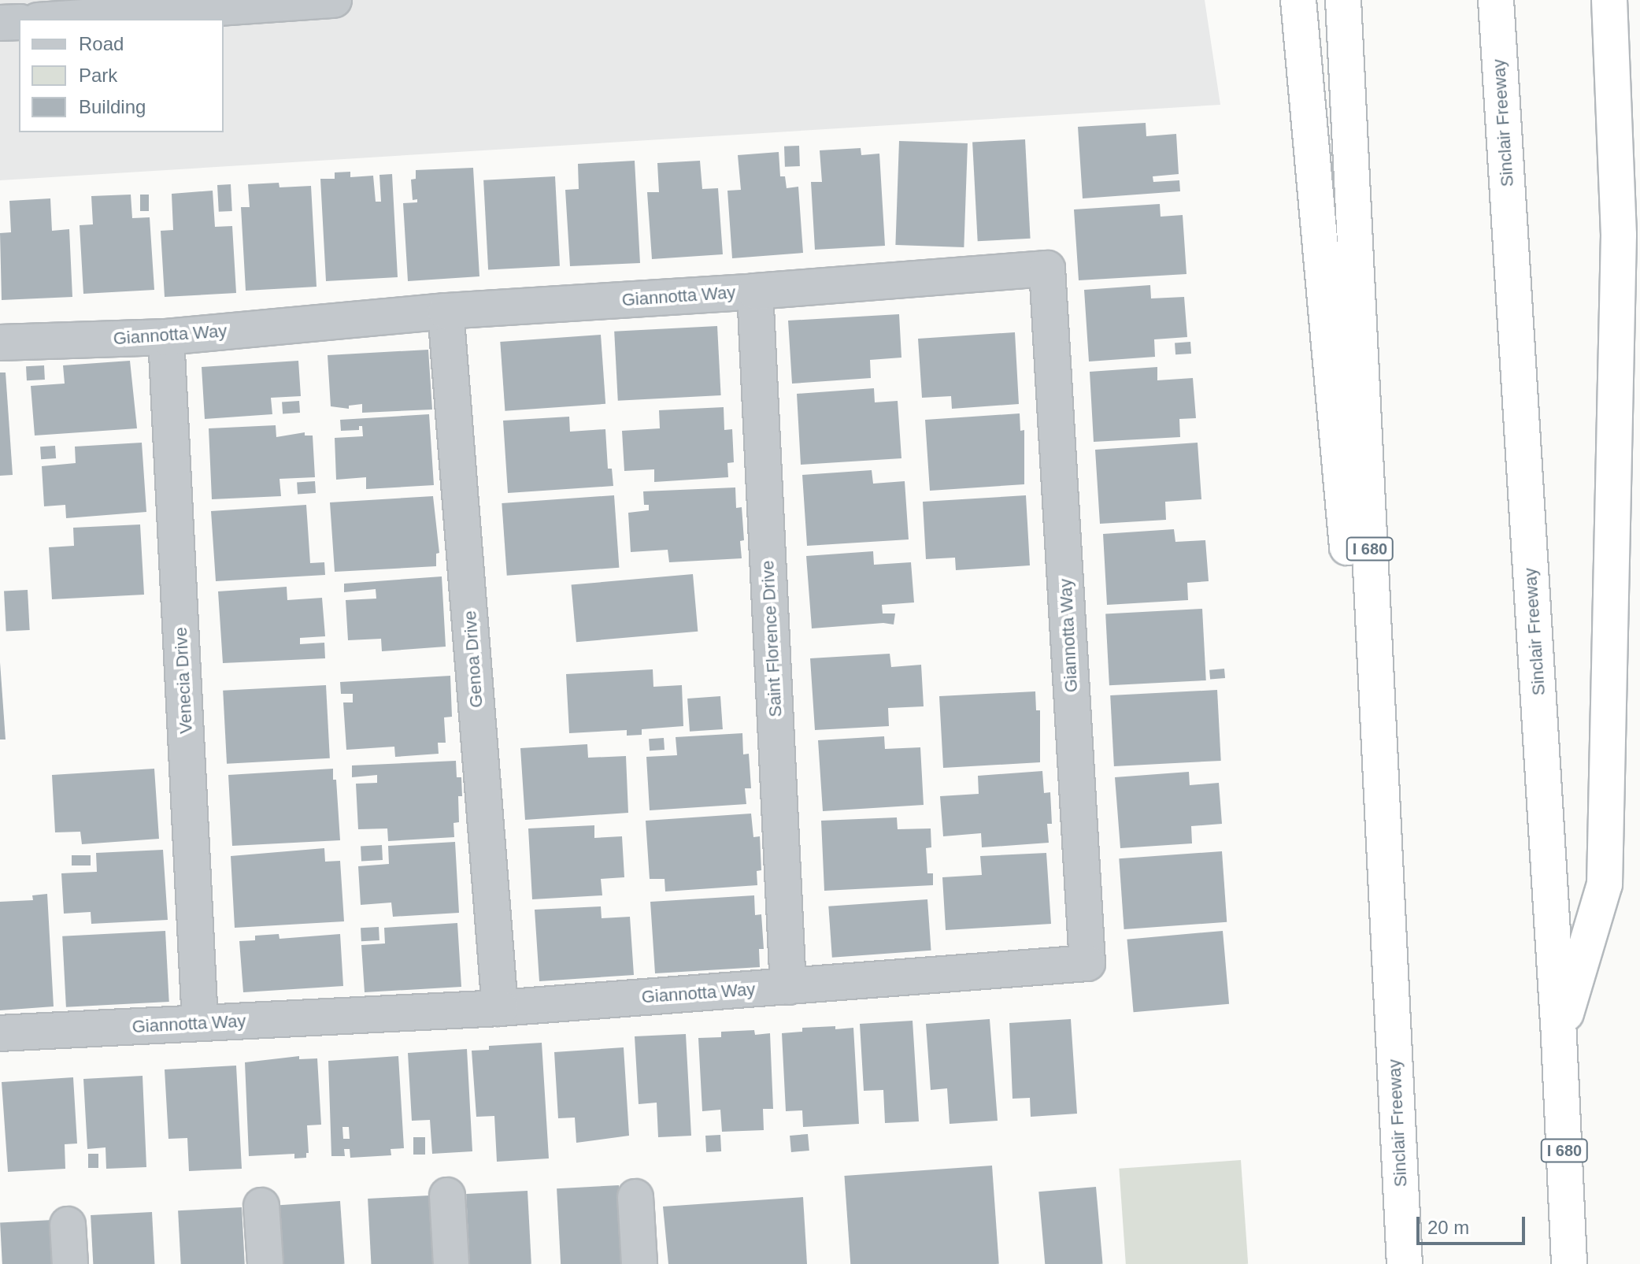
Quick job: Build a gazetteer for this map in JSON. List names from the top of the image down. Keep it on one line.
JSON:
{"streets":{"highway":["Sinclair Freeway","I 680"],"street":["Giannotta Way","Saint Florence Drive","Genoa Drive","Venecia Drive"]},"crossings":[["Giannotta Way","Saint Florence Drive"],["Giannotta Way","Genoa Drive"],["Giannotta Way","Venecia Drive"]],"legend":["Road","Park","Building"],"scale_bar":"20 m"}
